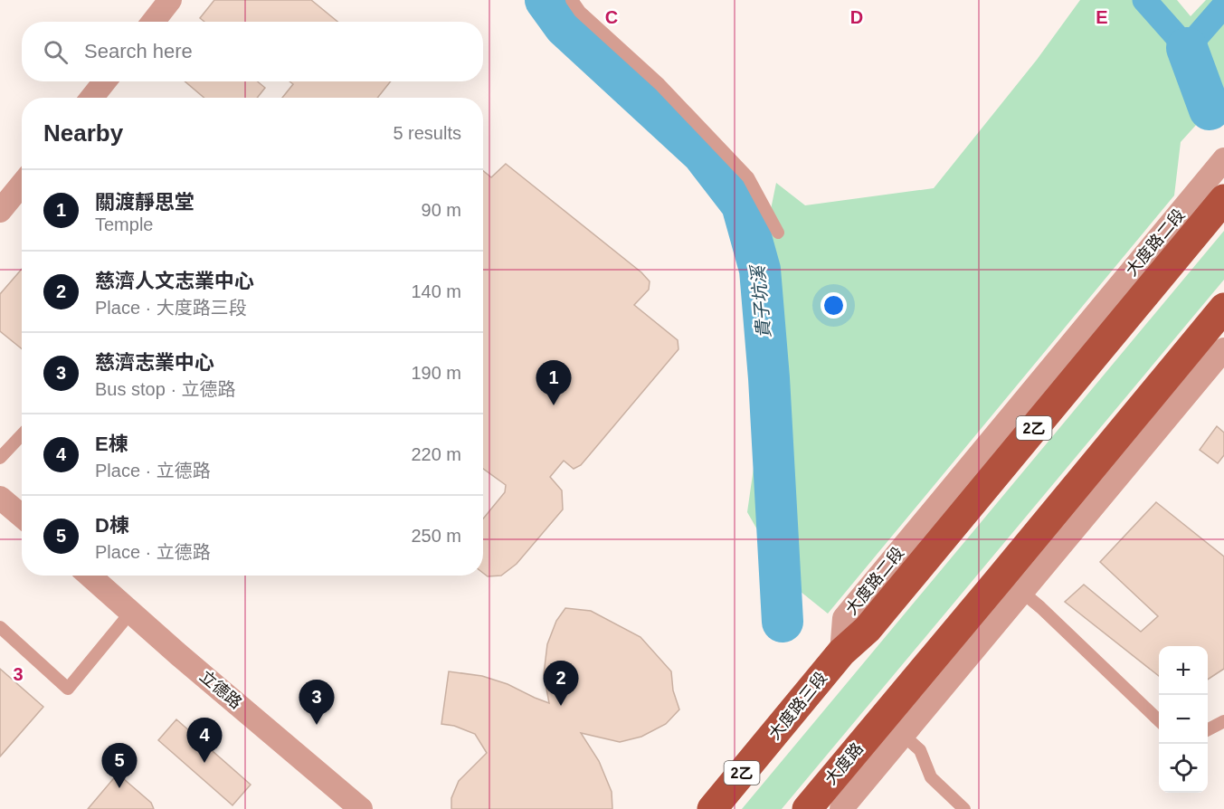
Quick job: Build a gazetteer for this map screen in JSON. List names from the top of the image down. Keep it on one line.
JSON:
{"streets":{"main road":["大度路二段","2乙","大度路三段","大度路"],"street":["立德路"]},"crossings":[["大度路二段","大度路三段"]],"water":["貴子坑溪"],"page":{"search":"Search here","heading":["Nearby","5 results"],"list":[{"mark":"1","name":"關渡靜思堂","note":"Temple","value":"90 m"},{"mark":"2","name":"慈濟人文志業中心","note":"Place · 大度路三段","value":"140 m"},{"mark":"3","name":"慈濟志業中心","note":"Bus stop · 立德路","value":"190 m"},{"mark":"4","name":"E棟","note":"Place · 立德路","value":"220 m"},{"mark":"5","name":"D棟","note":"Place · 立德路","value":"250 m"}],"pins":["1","2","3","4","5"],"map_buttons":["+","−"]},"grid":{"columns":["C","D","E"],"rows":["3"]}}
